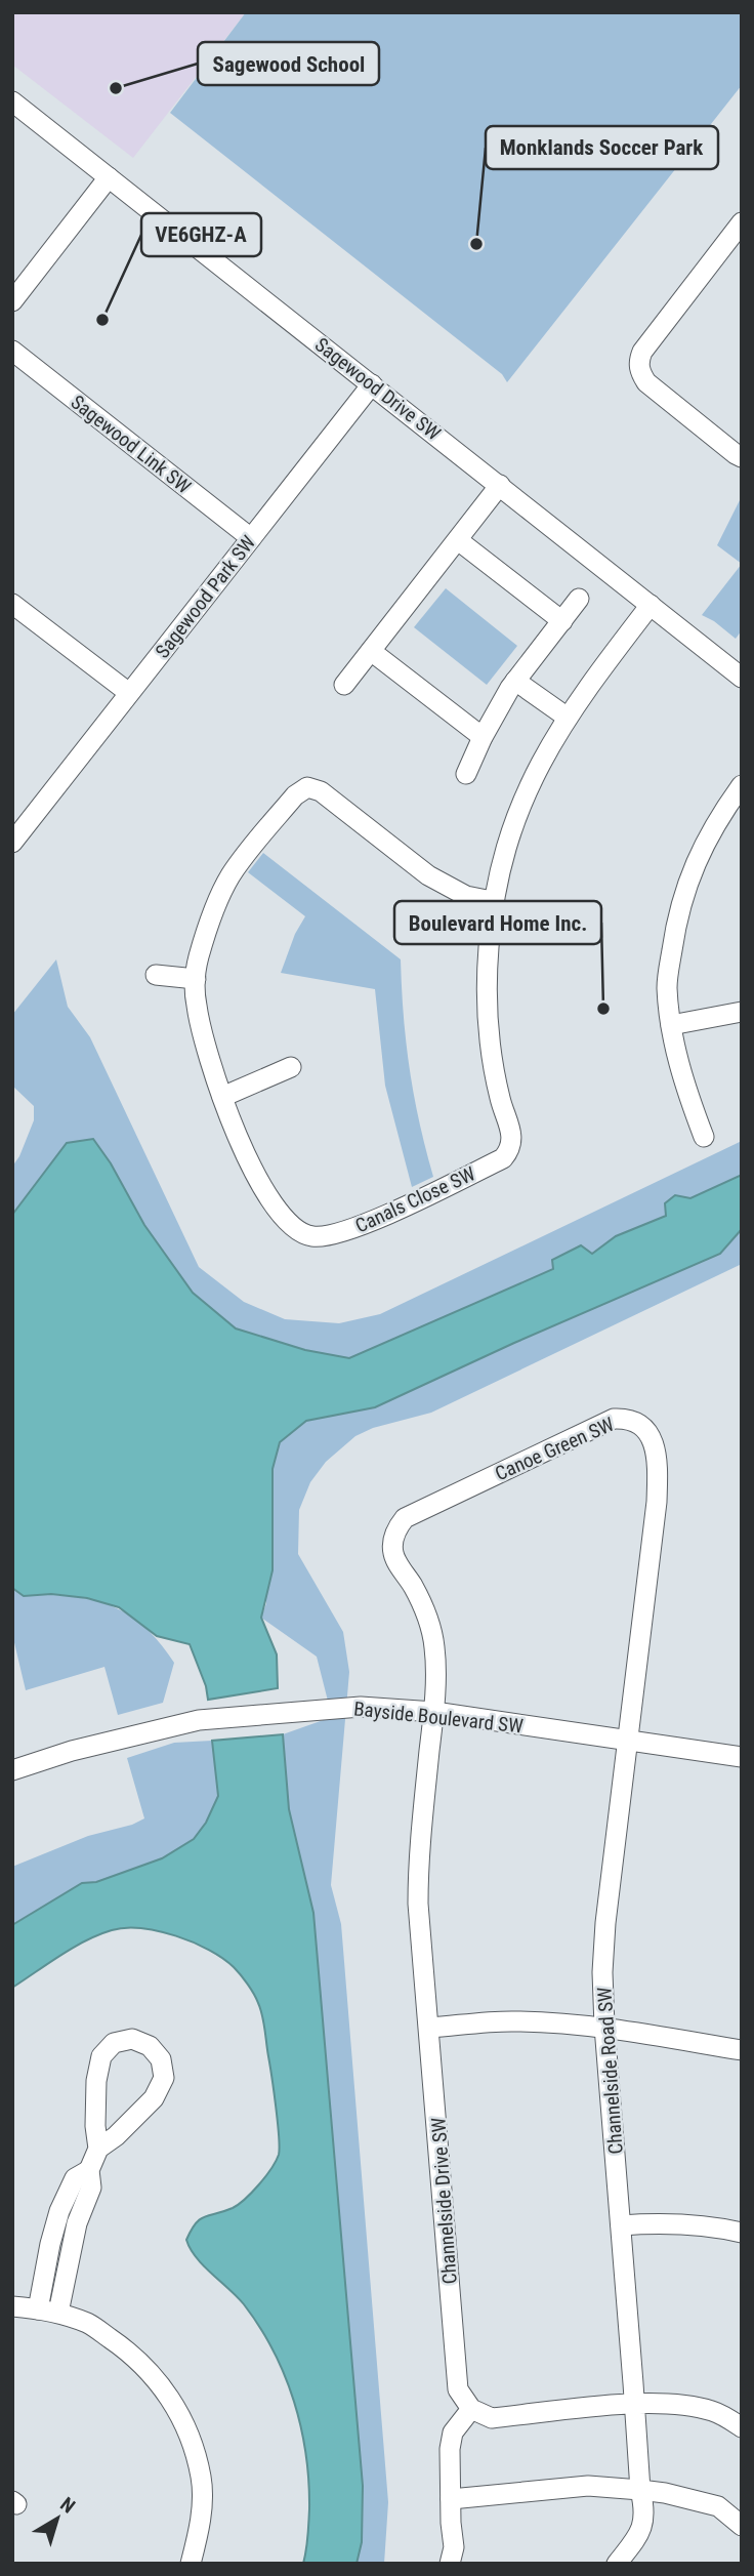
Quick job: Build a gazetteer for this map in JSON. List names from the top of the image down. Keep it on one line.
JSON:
{"streets":{"street":["Sagewood Drive SW","Sagewood Link SW","Sagewood Park SW","Canals Close SW","Canoe Green SW","Bayside Boulevard SW","Channelside Road SW","Channelside Drive SW"]},"crossings":[["Sagewood Drive SW","Sagewood Park SW"],["Sagewood Drive SW","Canals Close SW"],["Sagewood Link SW","Sagewood Park SW"],["Canoe Green SW","Bayside Boulevard SW"],["Canoe Green SW","Channelside Road SW"],["Canoe Green SW","Channelside Drive SW"],["Bayside Boulevard SW","Channelside Road SW"],["Bayside Boulevard SW","Channelside Drive SW"]],"places":["Sagewood School","Monklands Soccer Park","VE6GHZ-A","Boulevard Home Inc."],"north":"top right"}
